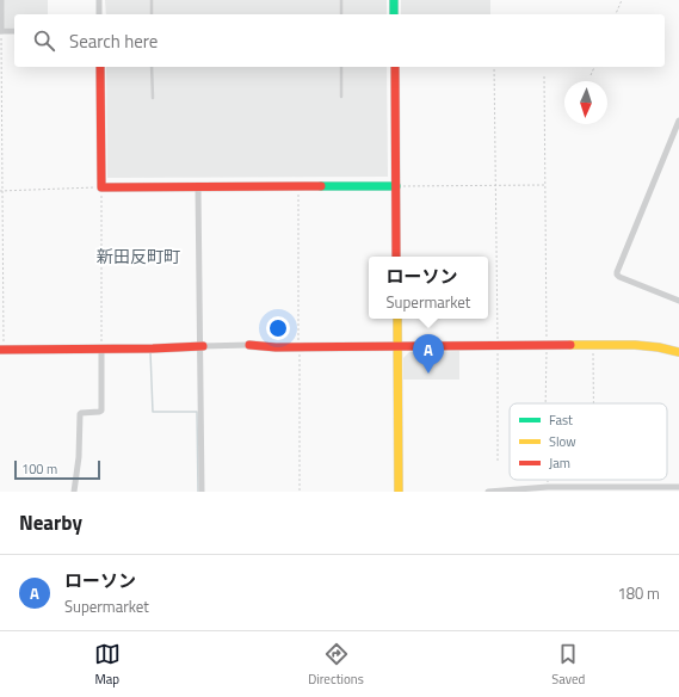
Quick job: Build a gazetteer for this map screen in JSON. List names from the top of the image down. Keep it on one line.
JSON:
{"districts":["新田反町町"],"legend":["Fast","Slow","Jam"],"scale_bar":"100 m","north":"bottom","page":{"search":"Search here","popup":["ローソン","Supermarket"],"pins":"A","scale":"100 m","heading":"Nearby","list":[{"mark":"A","name":"ローソン","note":"Supermarket","value":"180 m"}],"nav":["Map","Directions","Saved"]}}
